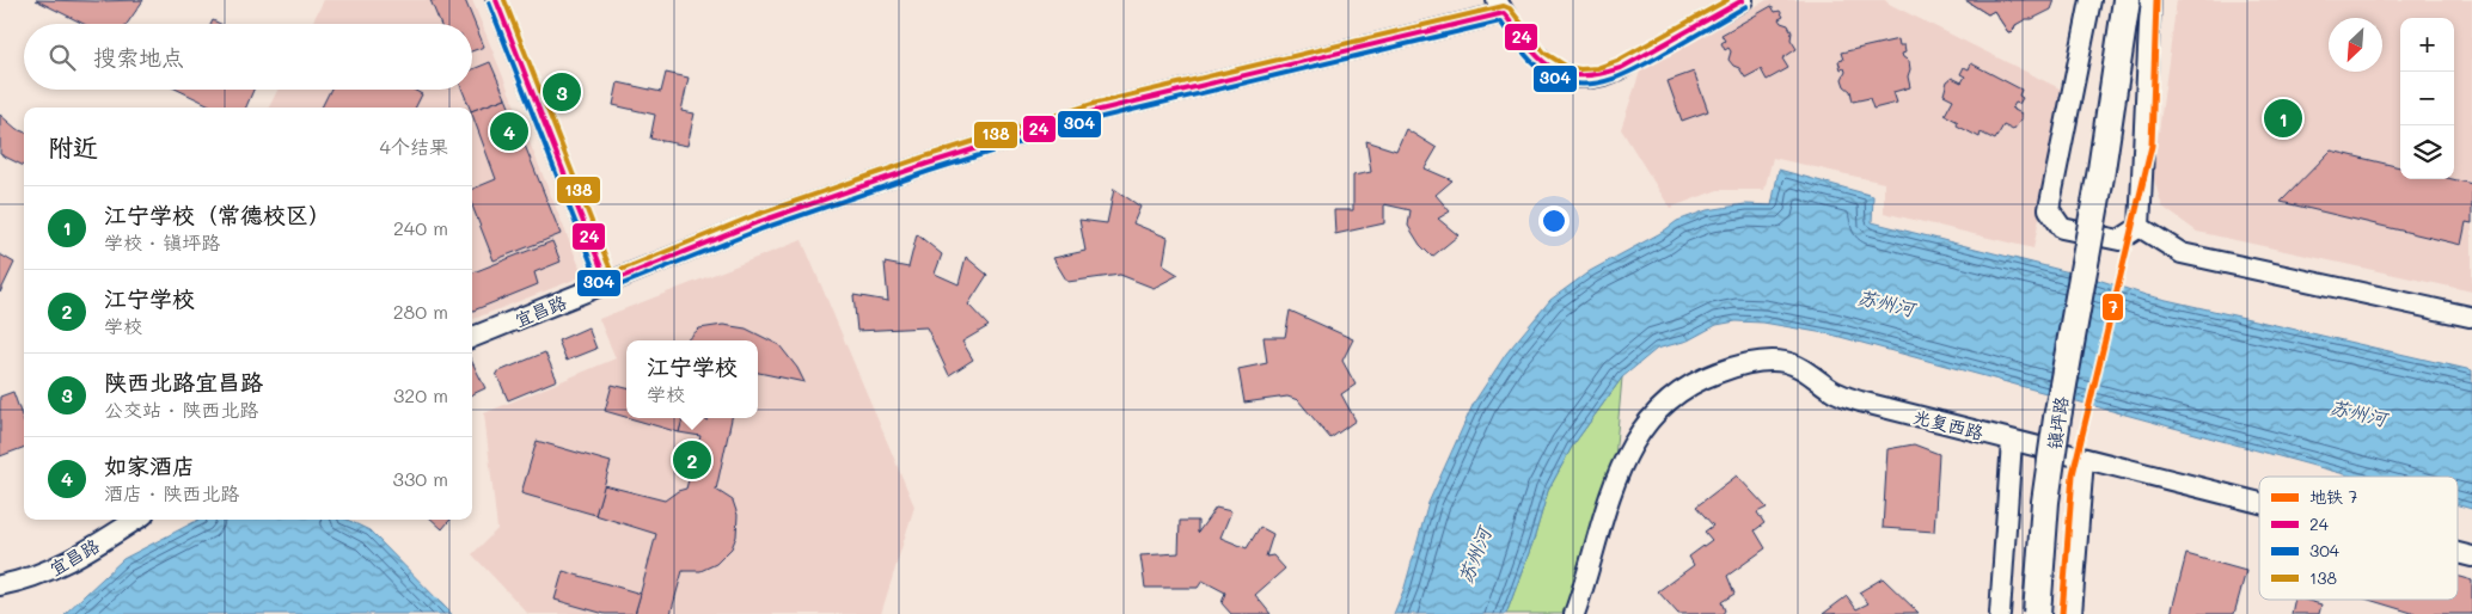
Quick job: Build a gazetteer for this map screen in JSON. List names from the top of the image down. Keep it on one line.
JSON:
{"streets":{"main road":["镇坪路"],"street":["宜昌路","光复西路"]},"water":["苏州河"],"lines":["metro line 7","transit line 24","transit line 138","transit line 304"],"legend":["地铁 7","24","304","138"],"north":"bottom left","page":{"map_buttons":["+","−"],"search":"搜索地点","pins":["3","1","4","2"],"heading":["附近","4个结果"],"list":[{"mark":"1","name":"江宁学校（常德校区）","note":"学校 · 镇坪路","value":"240 m"},{"mark":"2","name":"江宁学校","note":"学校","value":"280 m"},{"mark":"3","name":"陕西北路宜昌路","note":"公交站 · 陕西北路","value":"320 m"},{"mark":"4","name":"如家酒店","note":"酒店 · 陕西北路","value":"330 m"}],"popup":["江宁学校","学校"]}}
